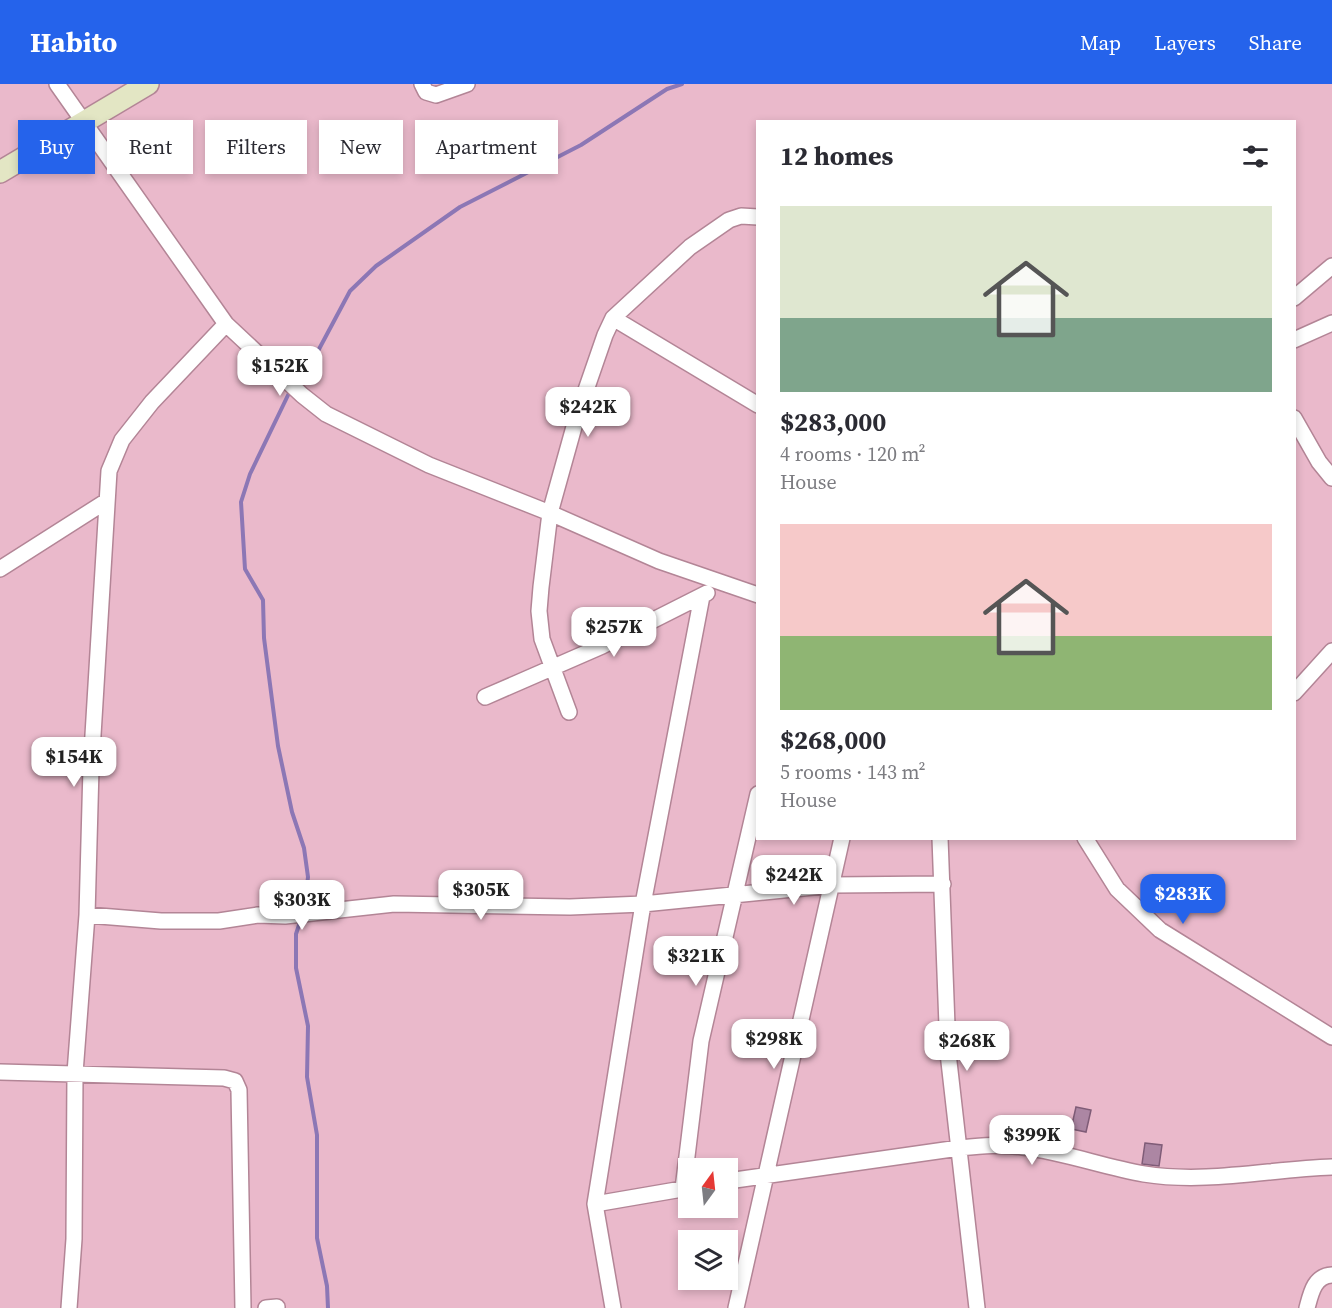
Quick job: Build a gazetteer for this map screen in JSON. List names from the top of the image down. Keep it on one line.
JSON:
{"north":"top","page":{"header":"Habito","nav":["Map","Layers","Share"],"chip":["Buy","Rent","Filters","New","Apartment"],"heading":"12 homes","list":[{"name":"$283,000","note":"4 rooms · 120 m² · House"},{"name":"$268,000","note":"5 rooms · 143 m² · House"}],"price":["$152K","$242K","$257K","$154K","$242K","$305K","$283K","$303K","$321K","$298K","$268K","$399K"]}}
